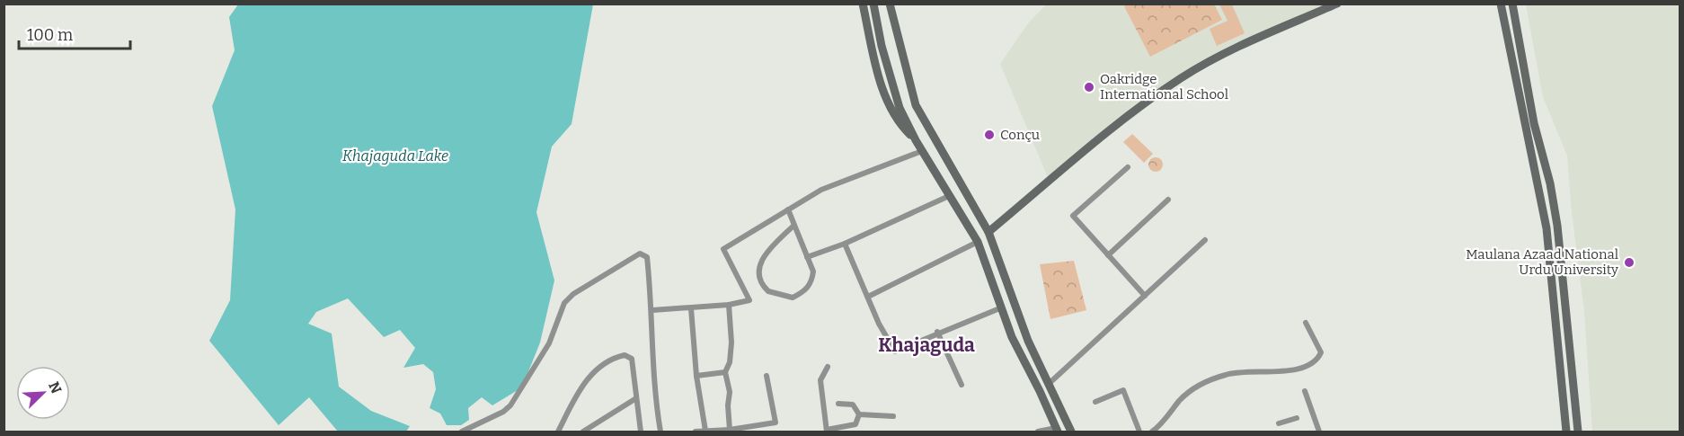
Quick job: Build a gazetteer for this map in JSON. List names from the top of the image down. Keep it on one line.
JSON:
{"districts":["Khajaguda"],"water":["Khajaguda Lake"],"places":["Oakridge International School","Conçu","Maulana Azaad National Urdu University"],"scale_bar":"100 m","north":"top right"}
